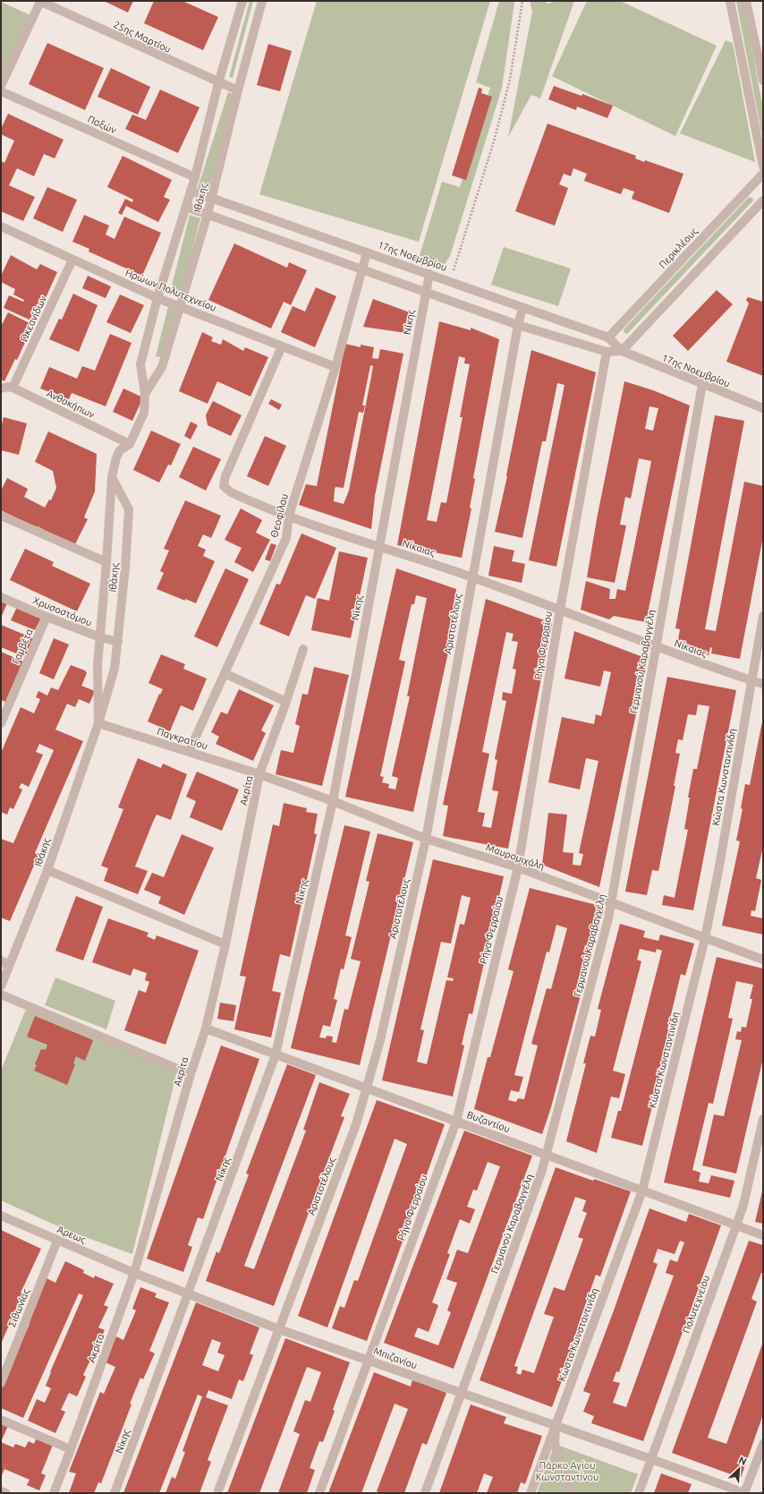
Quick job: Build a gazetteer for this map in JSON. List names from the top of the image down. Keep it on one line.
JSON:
{"streets":{"street":["25ης Μαρτίου","Παξών","Ιθάκης","Περικλέους","17ης Νοεμβρίου","Ηρώων Πολυτεχνείου","Ωκεανίδων","Νίκης","Ανθοκήπων","Θεοφίλου","Νίκαιας","Χρυσοστόμου","Αριστοτέλους","Ρήγα Φερραίου","Γαμβέτα","Γερμανού Καραβαγγέλη","Παγκρατίου","Κώστα Κωνσταντινίδη","Ακρίτα","Μαυρομιχάλη","Βυζαντίου","Άρεως","Πολυτεχνείου","Σιθωνίας","Μπιζανίου"]},"crossings":[["25ης Μαρτίου","Ιθάκης"],["Παξών","Ιθάκης"],["Ιθάκης","17ης Νοεμβρίου"],["Ιθάκης","Ηρώων Πολυτεχνείου"],["Ιθάκης","Ανθοκήπων"],["Ιθάκης","Χρυσοστόμου"],["Ιθάκης","Παγκρατίου"],["Περικλέους","17ης Νοεμβρίου"],["17ης Νοεμβρίου","Νίκης"],["17ης Νοεμβρίου","Θεοφίλου"],["17ης Νοεμβρίου","Αριστοτέλους"],["17ης Νοεμβρίου","Ρήγα Φερραίου"],["17ης Νοεμβρίου","Γερμανού Καραβαγγέλη"],["Ηρώων Πολυτεχνείου","Ωκεανίδων"],["Ηρώων Πολυτεχνείου","Θεοφίλου"],["Ηρώων Πολυτεχνείου","Νίκαιας"],["Ωκεανίδων","Ανθοκήπων"],["Νίκης","Νίκαιας"],["Νίκης","Μαυρομιχάλη"],["Νίκης","Βυζαντίου"],["Νίκης","Μπιζανίου"],["Θεοφίλου","Νίκαιας"],["Θεοφίλου","Παγκρατίου"],["Νίκαιας","Αριστοτέλους"],["Νίκαιας","Ρήγα Φερραίου"],["Νίκαιας","Γερμανού Καραβαγγέλη"],["Νίκαιας","Κώστα Κωνσταντινίδη"],["Χρυσοστόμου","Γαμβέτα"],["Αριστοτέλους","Μαυρομιχάλη"],["Αριστοτέλους","Βυζαντίου"],["Αριστοτέλους","Μπιζανίου"],["Ρήγα Φερραίου","Μαυρομιχάλη"],["Ρήγα Φερραίου","Βυζαντίου"],["Ρήγα Φερραίου","Μπιζανίου"],["Γερμανού Καραβαγγέλη","Μαυρομιχάλη"],["Γερμανού Καραβαγγέλη","Βυζαντίου"],["Γερμανού Καραβαγγέλη","Μπιζανίου"],["Παγκρατίου","Ακρίτα"],["Παγκρατίου","Μαυρομιχάλη"],["Κώστα Κωνσταντινίδη","Μαυρομιχάλη"],["Κώστα Κωνσταντινίδη","Βυζαντίου"],["Κώστα Κωνσταντινίδη","Μπιζανίου"],["Ακρίτα","Μαυρομιχάλη"],["Ακρίτα","Βυζαντίου"],["Ακρίτα","Άρεως"],["Ακρίτα","Μπιζανίου"],["Βυζαντίου","Πολυτεχνείου"],["Άρεως","Σιθωνίας"],["Άρεως","Μπιζανίου"],["Πολυτεχνείου","Μπιζανίου"]],"parks":["Πάρκο Αγίου Κωνσταντίνου"],"north":"top right"}
